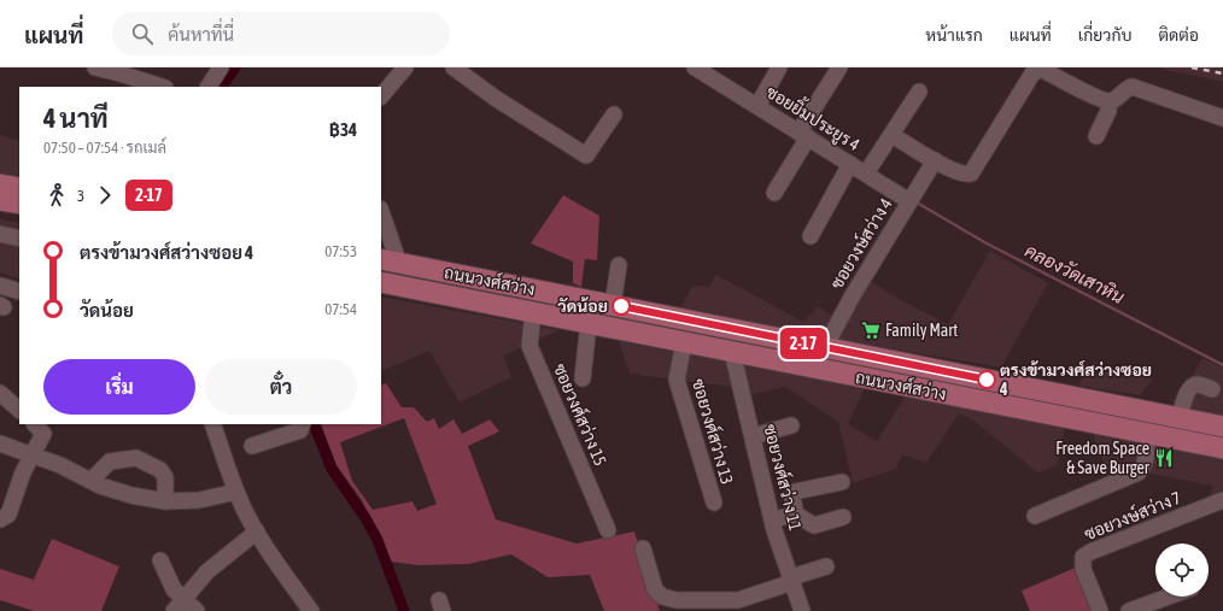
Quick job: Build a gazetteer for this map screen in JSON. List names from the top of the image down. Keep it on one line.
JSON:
{"streets":{"main road":["ถนนวงศ์สว่าง"],"street":["ซอยยิ้มประยูร 4","ซอยวงษ์สว่าง 4","ซอยวงศ์สว่าง 15","ซอยวงศ์สว่าง 13","ซอยวงศ์สว่าง 11","ซอยวงษ์สว่าง 7"]},"crossings":[["ซอยยิ้มประยูร 4","ซอยวงษ์สว่าง 4"],["ซอยวงษ์สว่าง 4","ถนนวงศ์สว่าง"],["ถนนวงศ์สว่าง","ซอยวงศ์สว่าง 15"],["ถนนวงศ์สว่าง","ซอยวงศ์สว่าง 13"],["ถนนวงศ์สว่าง","ซอยวงศ์สว่าง 11"]],"water":["คลองวัดเสาหิน"],"places":{"other":["วัดน้อย","ตรงข้ามวงศ์สว่างซอย 4"],"supermarket":["Family Mart"],"restaurant":["Freedom Space & Save Burger"]},"lines":["bus line 2-17"],"page":{"header":"แผนที่","search":"ค้นหาที่นี่","nav":["หน้าแรก","แผนที่","เกี่ยวกับ","ติดต่อ"],"on_map":"2-17","heading":["4 นาที","07:50 – 07:54 · รถเมล์","฿34"],"legs":["3","2-17"],"list":[{"name":"ตรงข้ามวงศ์สว่างซอย 4","value":"07:53"},{"name":"วัดน้อย","value":"07:54"}],"buttons":["เริ่ม","ตั๋ว"]}}
